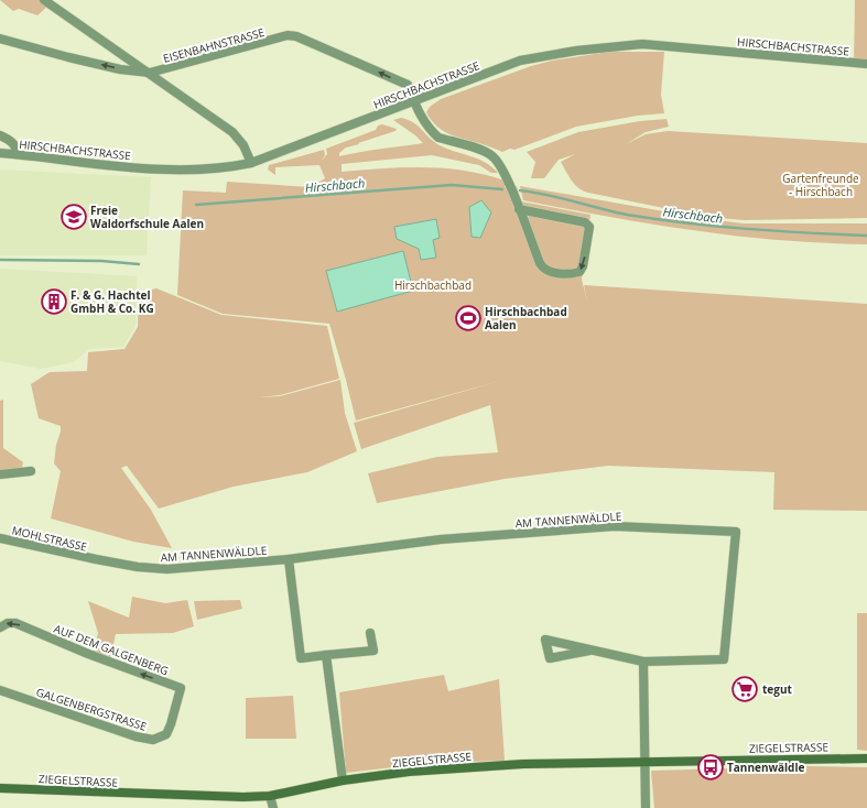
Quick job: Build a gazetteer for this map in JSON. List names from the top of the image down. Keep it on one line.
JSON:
{"streets":{"main road":["ZIEGELSTRASSE"],"street":["EISENBAHNSTRASSE","HIRSCHBACHSTRASSE","AM TANNENWÄLDLE","MOHLSTRASSE","AUF DEM GALGENBERG","GALGENBERGSTRASSE"]},"crossings":[["EISENBAHNSTRASSE","HIRSCHBACHSTRASSE"],["AM TANNENWÄLDLE","MOHLSTRASSE"],["AUF DEM GALGENBERG","GALGENBERGSTRASSE"]],"one_way":["AUF DEM GALGENBERG"],"water":["Hirschbach"],"parks":["Gartenfreunde - Hirschbach","Hirschbachbad"],"places":{"school or university":["Freie Waldorfschule Aalen"],"building":["F. & G. Hachtel GmbH & Co. KG"],"sports":["Hirschbachbad Aalen"],"supermarket":["tegut"],"bus stop":["Tannenwäldle"]}}
